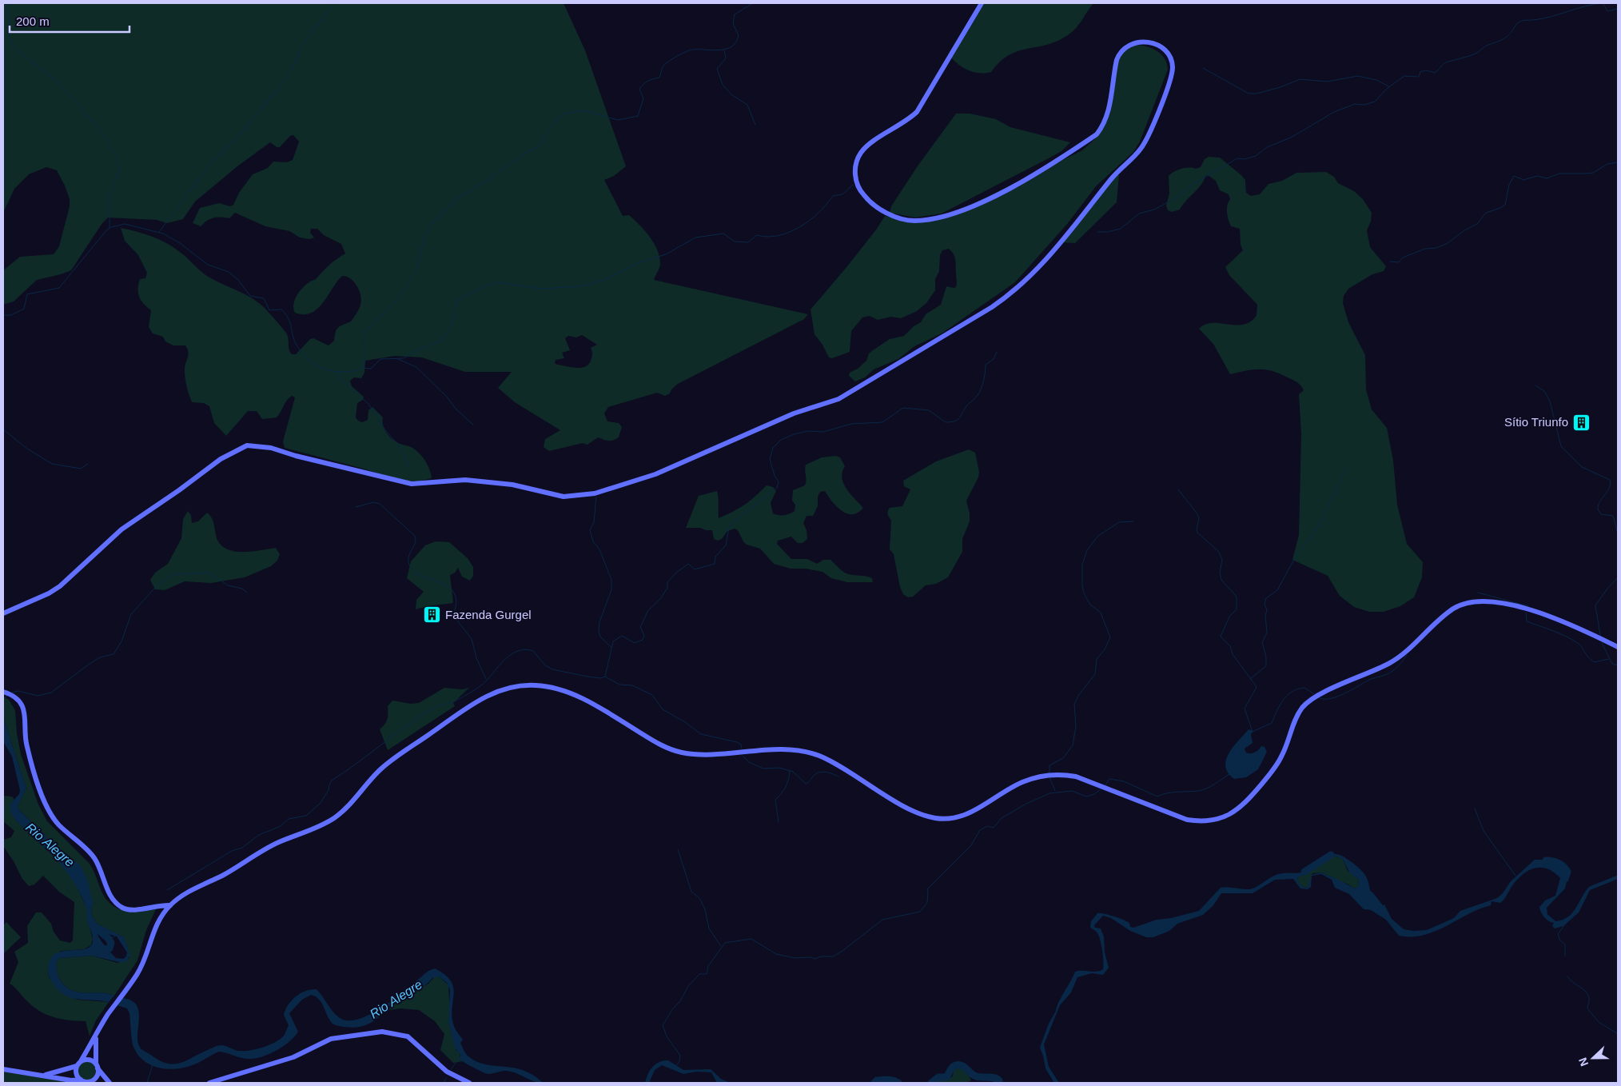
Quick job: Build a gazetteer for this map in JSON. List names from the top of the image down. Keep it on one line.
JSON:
{"water":["Rio Alegre"],"places":{"building":["Sítio Triunfo","Fazenda Gurgel"]},"scale_bar":"200 m","north":"left"}
